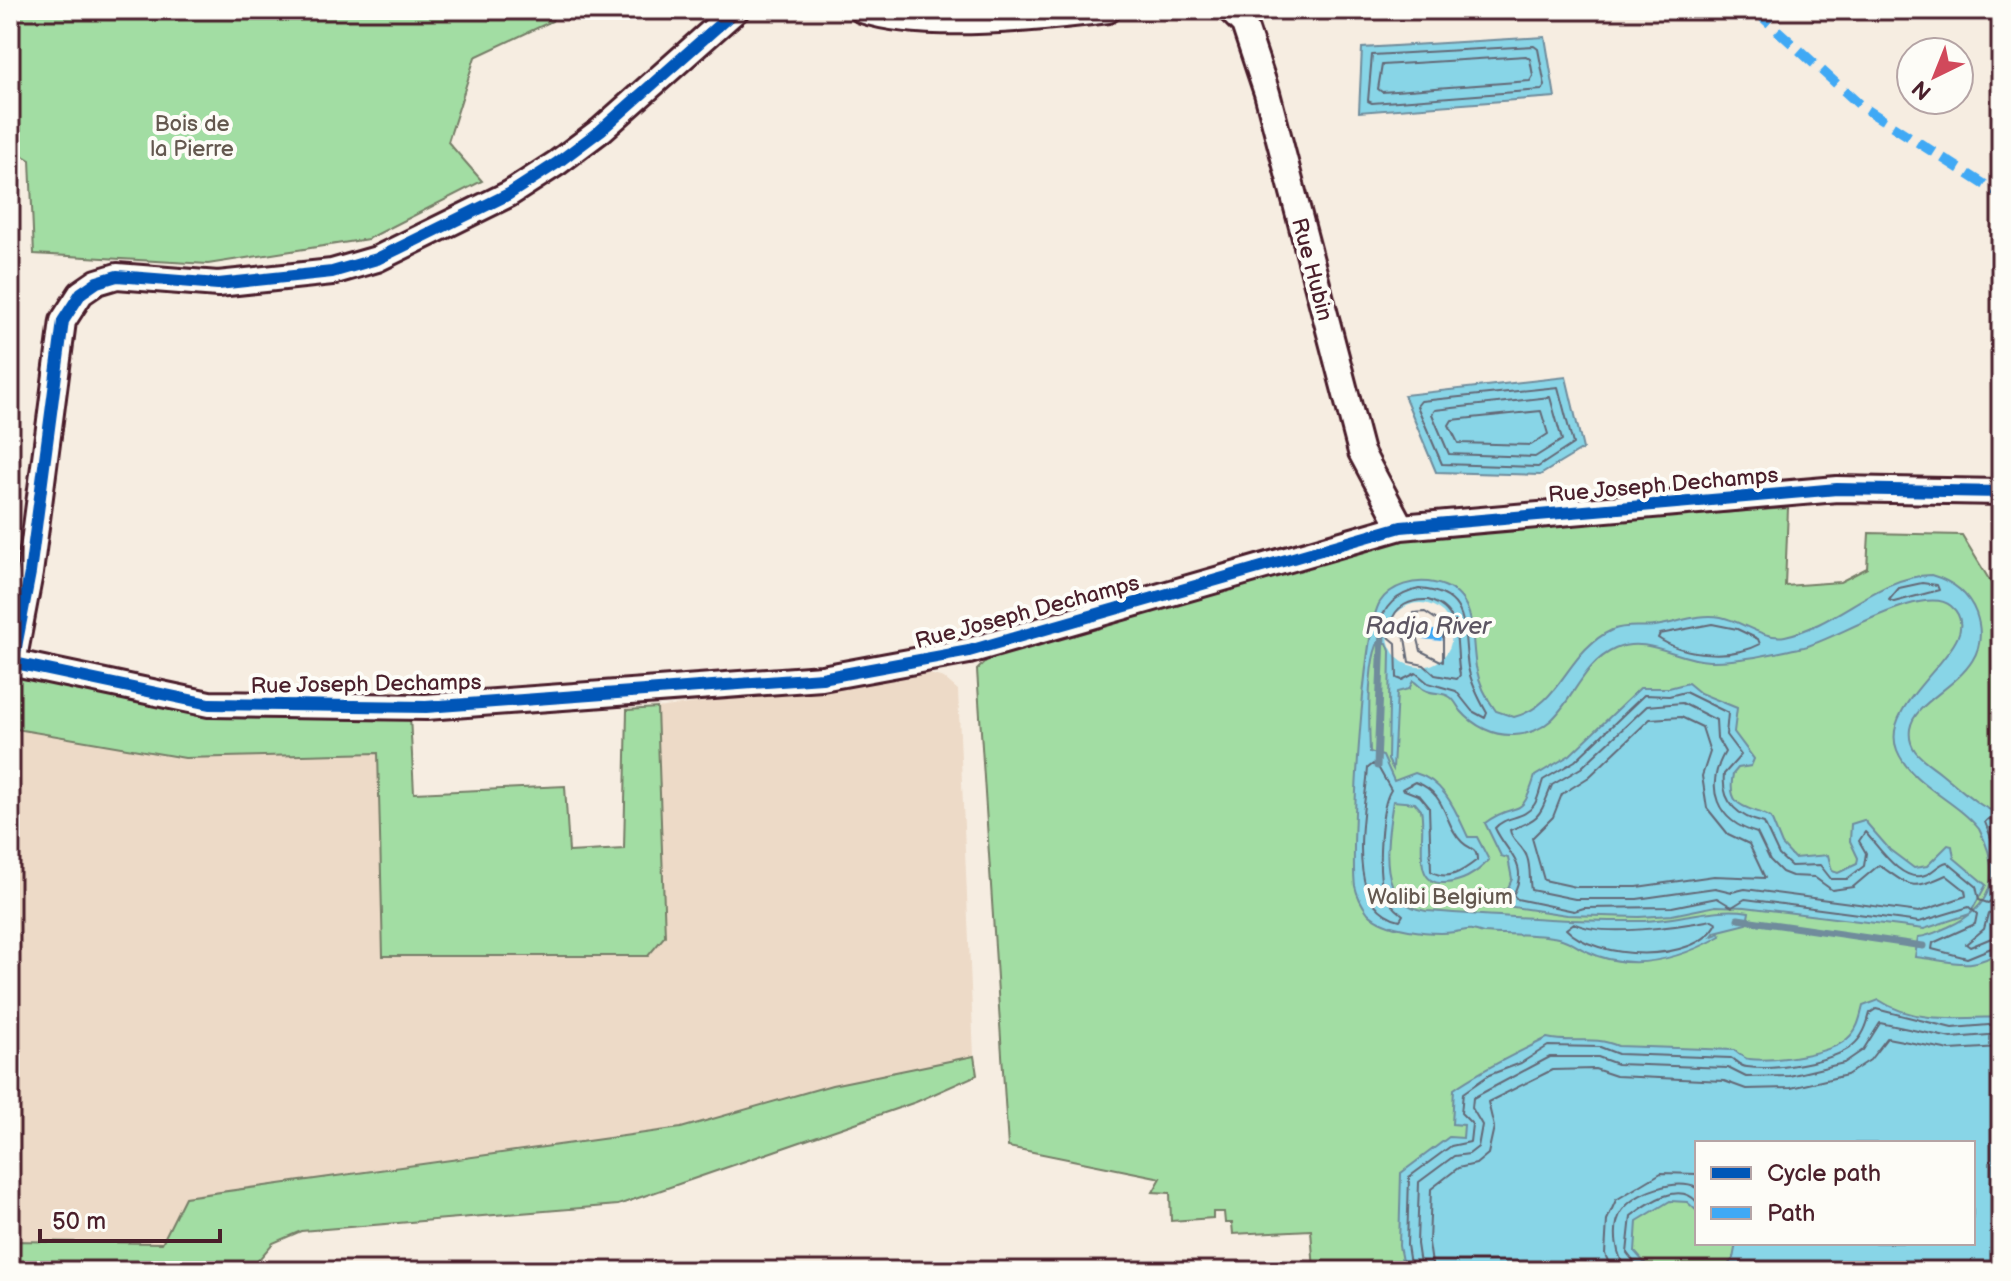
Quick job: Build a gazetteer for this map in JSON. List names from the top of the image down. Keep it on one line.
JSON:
{"streets":{"street":["Rue Hubin","Rue Joseph Dechamps"]},"crossings":[["Rue Hubin","Rue Joseph Dechamps"]],"water":["Radja River"],"parks":["Bois de la Pierre","Walibi Belgium"],"legend":["Cycle path","Path"],"scale_bar":"50 m","north":"bottom left"}
